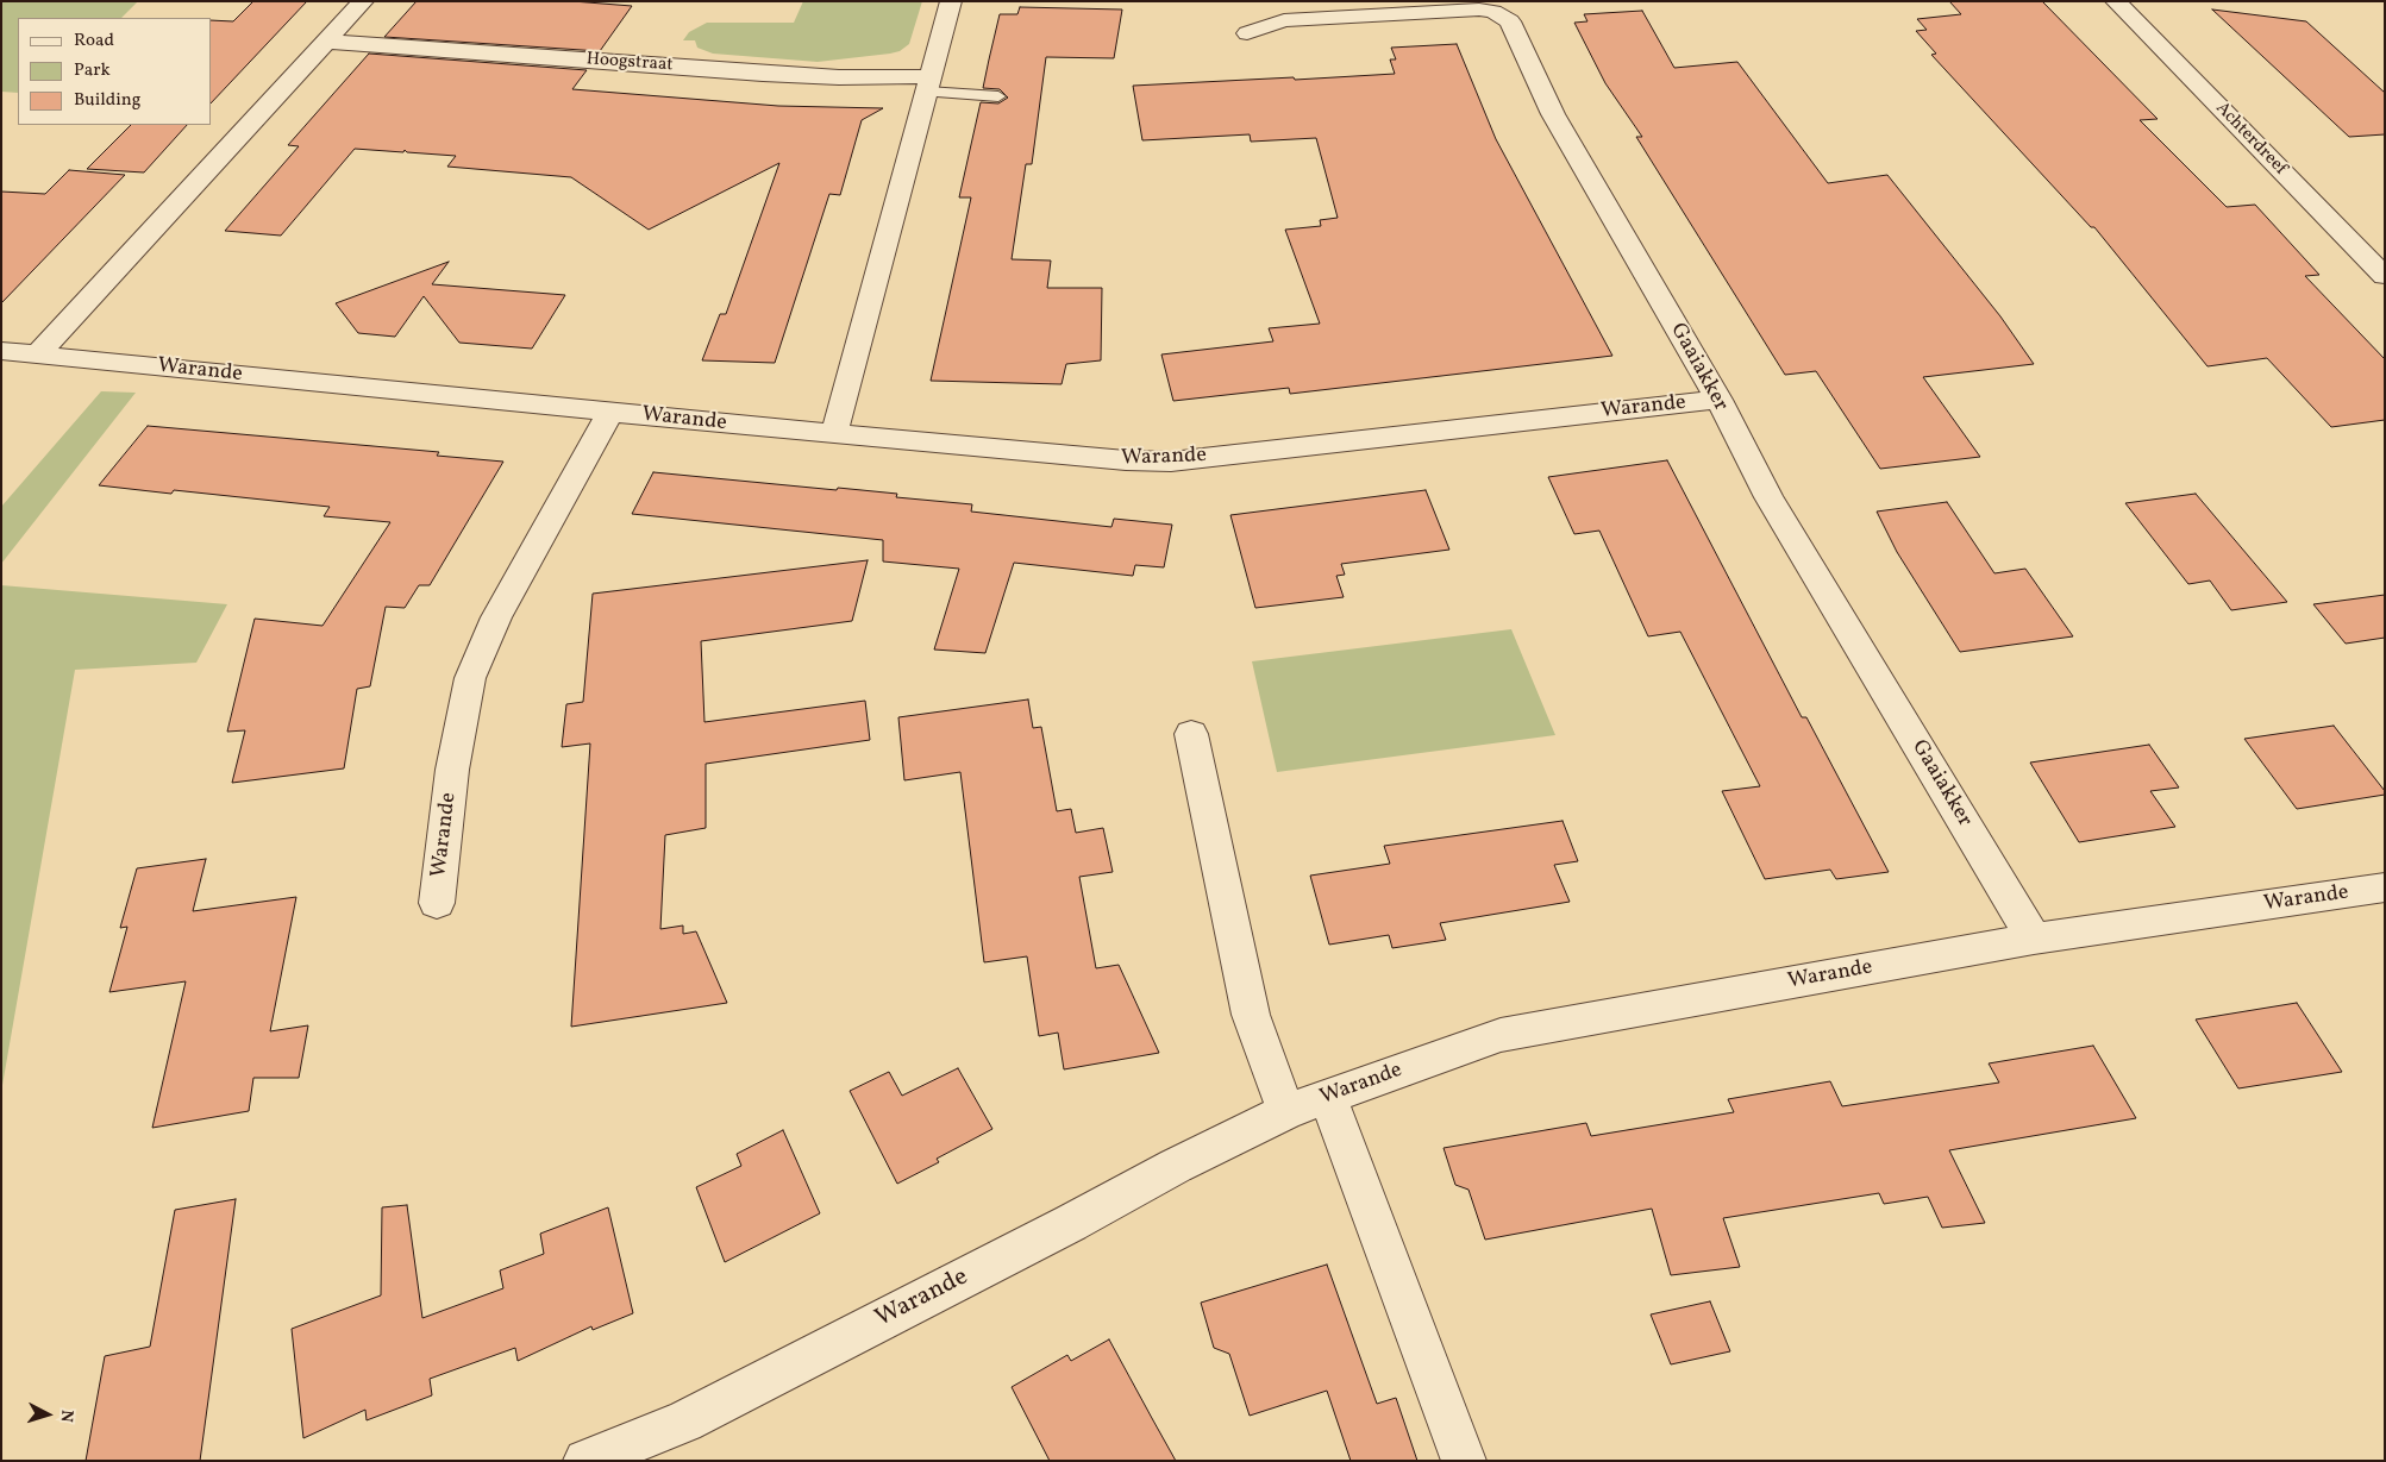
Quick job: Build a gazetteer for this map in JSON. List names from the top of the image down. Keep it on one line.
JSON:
{"streets":{"street":["Hoogstraat","Achterdreef","Gaaiakker","Warande"]},"crossings":[["Gaaiakker","Warande"]],"legend":["Road","Park","Building"],"north":"right"}
